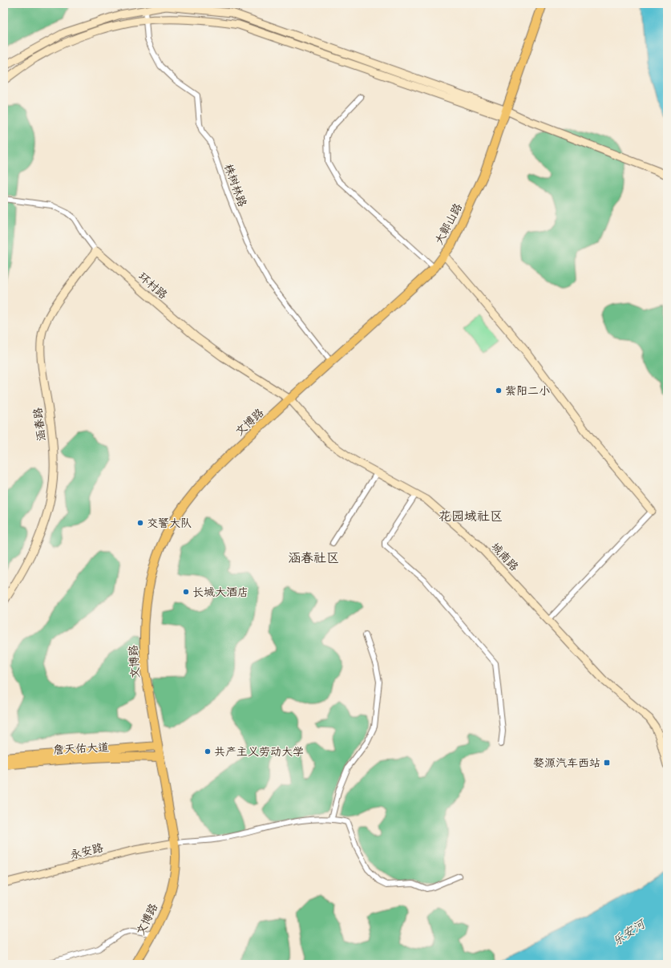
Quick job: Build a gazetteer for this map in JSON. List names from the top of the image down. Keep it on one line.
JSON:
{"streets":{"main road":["大鄣山路","文博路","詹天佑大道"],"street":["株树林路","环村路","涵春路","城南路","永安路"]},"crossings":[["株树林路","大鄣山路"],["大鄣山路","环村路"],["大鄣山路","文博路"],["大鄣山路","城南路"],["环村路","文博路"],["环村路","涵春路"],["环村路","城南路"],["文博路","城南路"],["文博路","詹天佑大道"],["文博路","永安路"]],"districts":["花园域社区","涵春社区"],"water":["乐安河"],"places":{"other":["紫阳二小","交警大队","长城大酒店","共产主义劳动大学"],"transit":["婺源汽车西站"]}}
